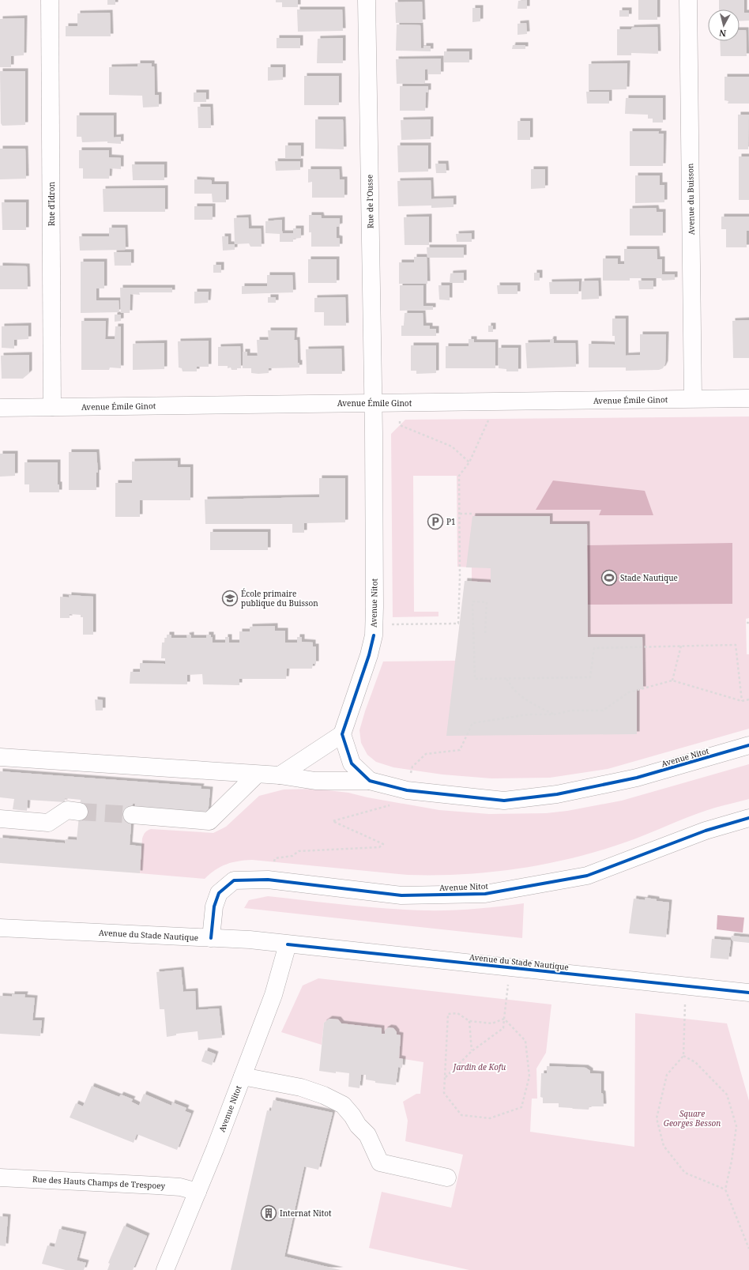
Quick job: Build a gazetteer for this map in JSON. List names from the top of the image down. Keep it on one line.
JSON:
{"streets":{"street":["Avenue du Buisson","Rue de l'Ousse","Rue d'Idron","Avenue Émile Ginot","Avenue Nitot","Avenue du Stade Nautique","Rue des Hauts Champs de Trespoey"]},"crossings":[["Avenue du Buisson","Avenue Émile Ginot"],["Rue de l'Ousse","Avenue Émile Ginot"],["Rue de l'Ousse","Avenue Nitot"],["Rue d'Idron","Avenue Émile Ginot"],["Avenue Émile Ginot","Avenue Nitot"],["Avenue Nitot","Avenue du Stade Nautique"],["Avenue Nitot","Rue des Hauts Champs de Trespoey"]],"parks":["Jardin de Kofu","Square Georges Besson"],"places":{"parking":["P1"],"sports":["Stade Nautique"],"school or university":["École primaire publique du Buisson"],"building":["Internat Nitot"]},"north":"bottom"}
